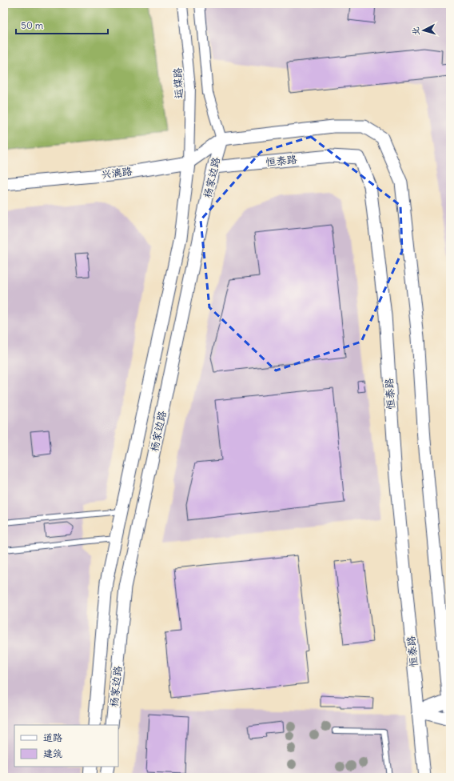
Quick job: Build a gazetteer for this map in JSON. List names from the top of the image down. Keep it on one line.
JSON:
{"streets":{"street":["运煤路","恒泰路","兴漓路","杨家边路"]},"crossings":[["运煤路","兴漓路"],["运煤路","杨家边路"],["恒泰路","杨家边路"],["兴漓路","杨家边路"]],"legend":["道路","建筑"],"scale_bar":"50 m","north":"left"}
